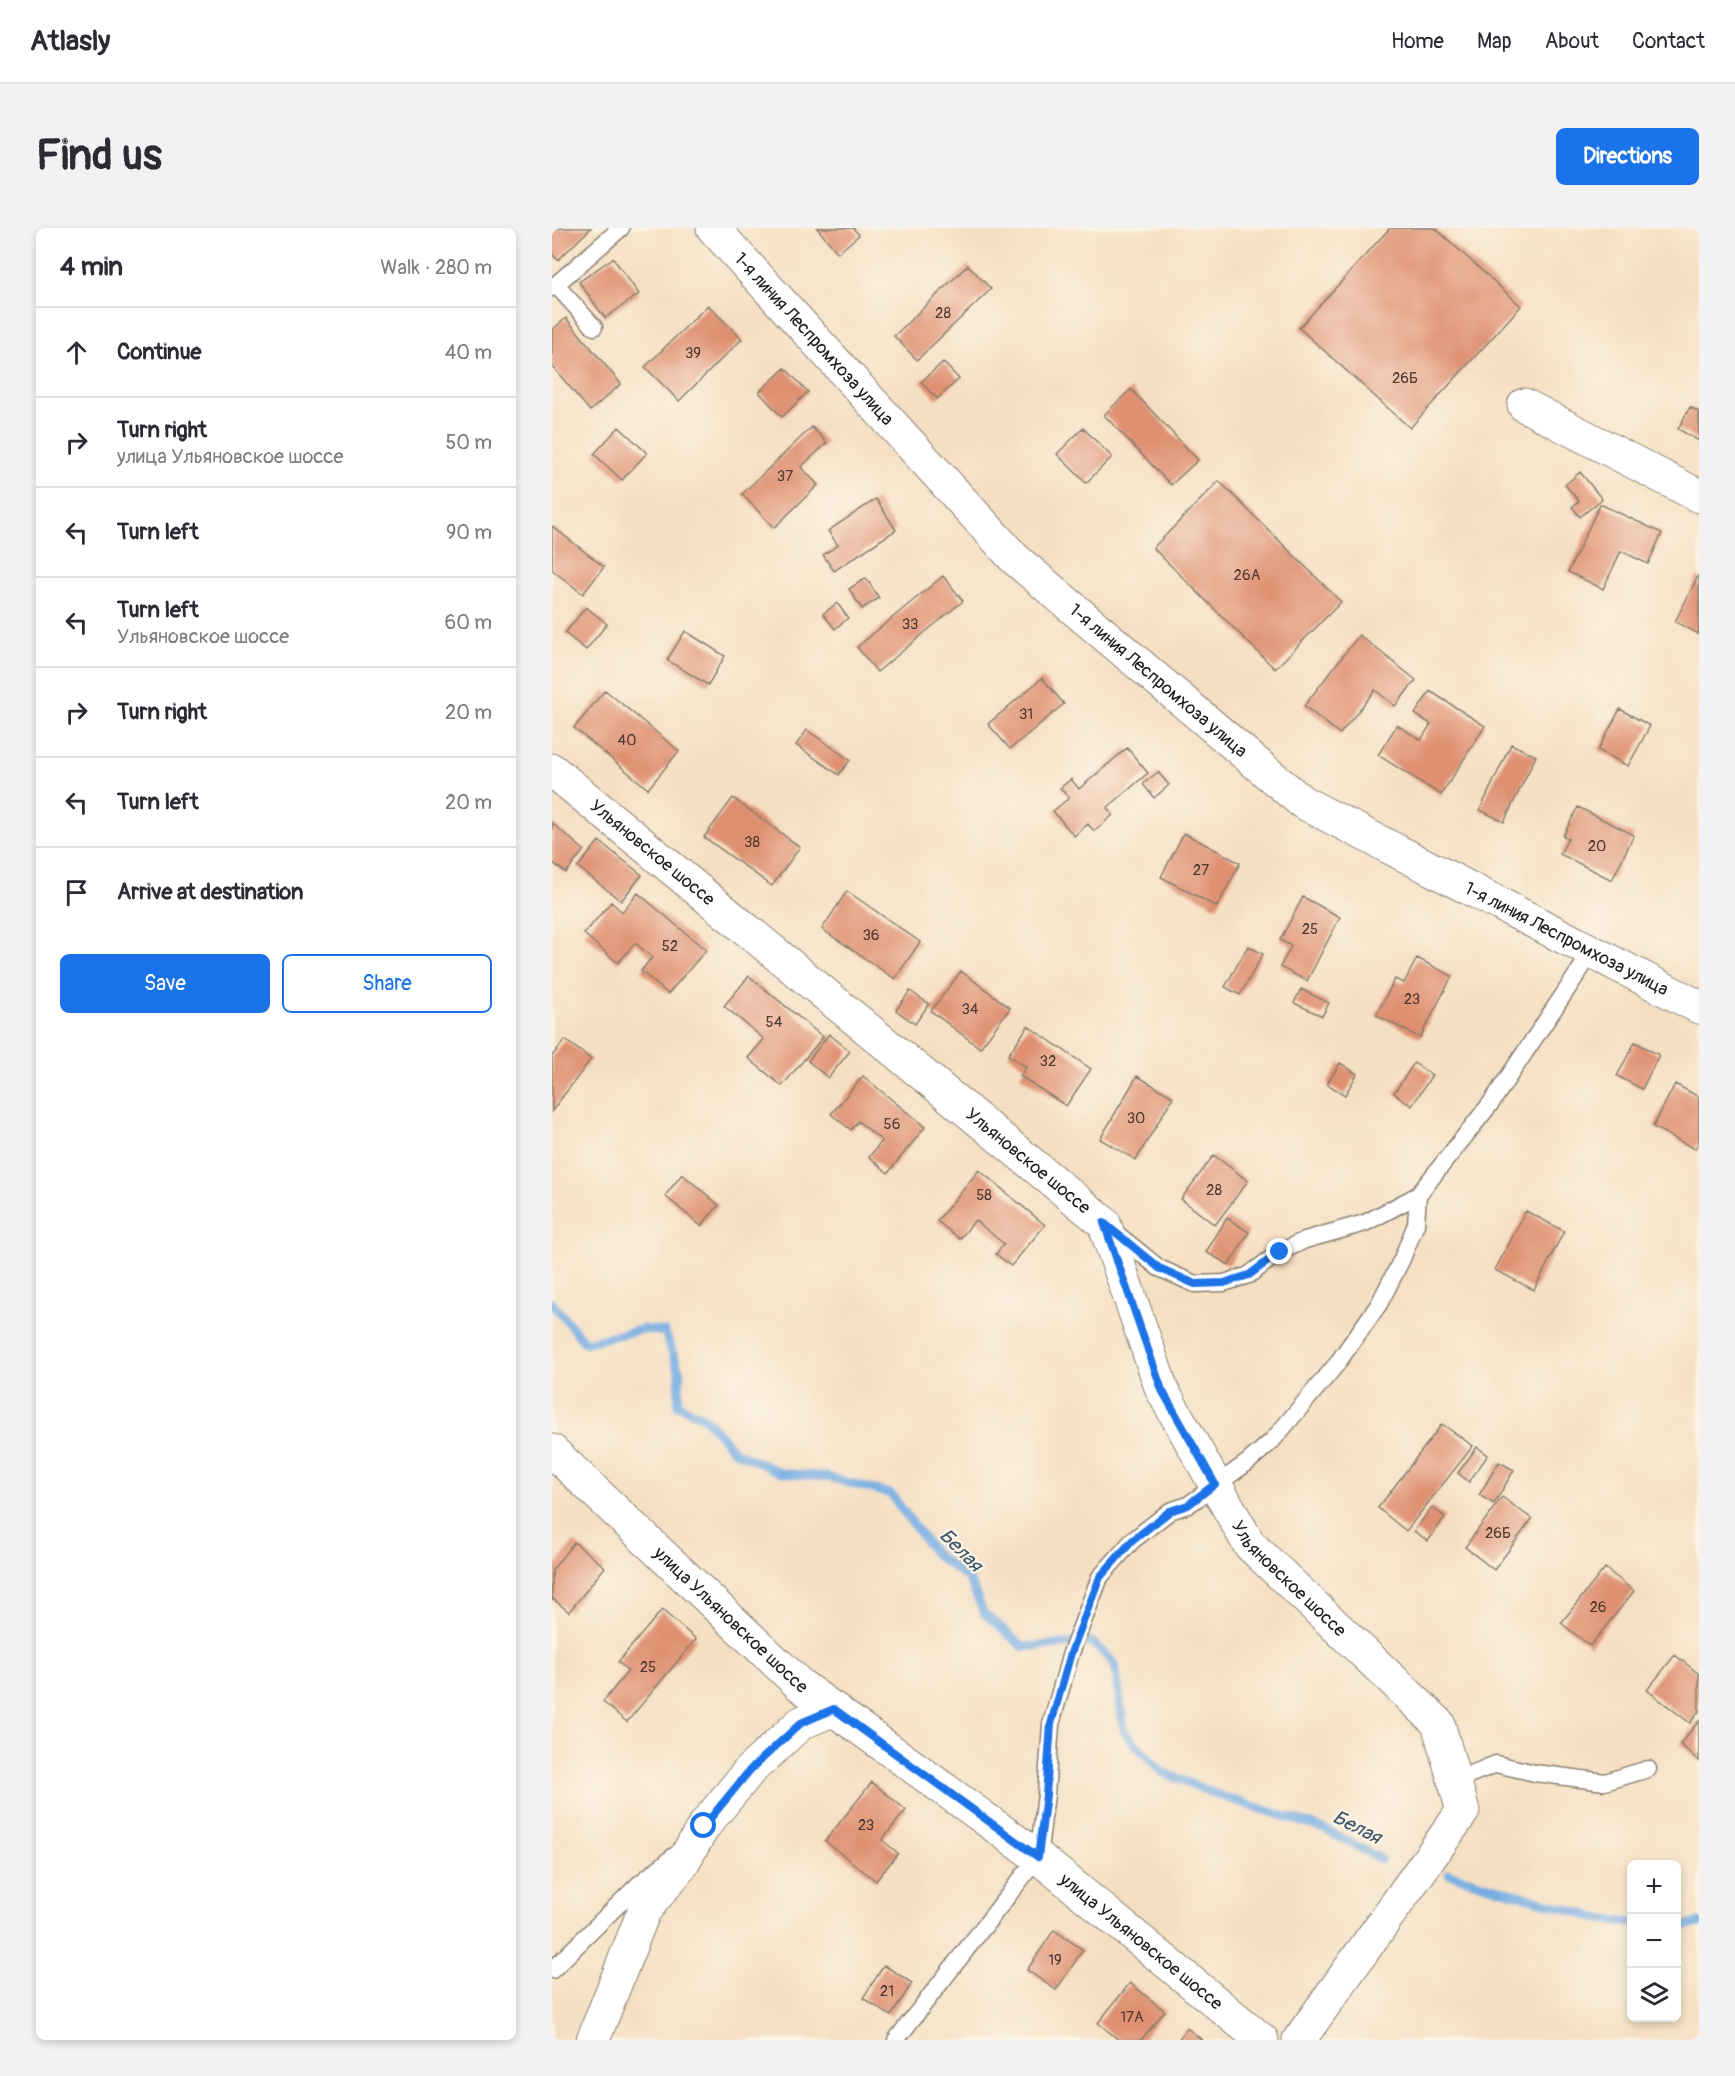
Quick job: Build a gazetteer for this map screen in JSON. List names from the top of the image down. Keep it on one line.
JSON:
{"streets":{"street":["1-я линия Леспромхоза улица","Ульяновское шоссе","улица Ульяновское шоссе"]},"water":["Белая"],"house_numbers":["28","39","26Б","37","26А","33","31","40","38","20","27","25","36","52","23","34","54","32","30","56","28","58","26Б","26","25","23","19","21","17А"],"page":{"header":"Atlasly","nav":["Home","Map","About","Contact"],"buttons":["Directions",["Save","Share"]],"title":"Find us","heading":["4 min","Walk · 280 m"],"list":[["Continue","40 m"],["Turn right","улица Ульяновское шоссе","50 m"],["Turn left","90 m"],["Turn left","Ульяновское шоссе","60 m"],["Turn right","20 m"],["Turn left","20 m"],"Arrive at destination"],"map_buttons":["+","−"]}}
